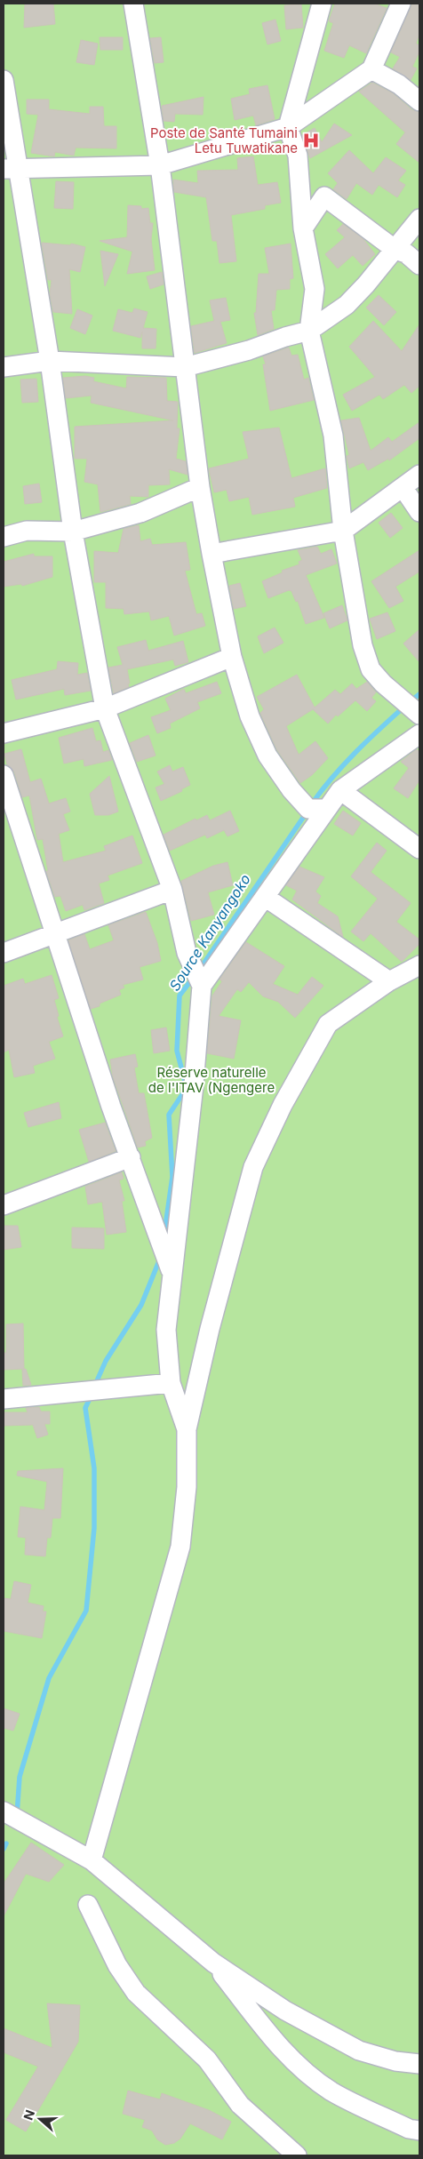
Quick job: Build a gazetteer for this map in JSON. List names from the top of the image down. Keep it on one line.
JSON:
{"water":["Source Kanyangoko"],"parks":["Réserve naturelle de l'ITAV (Ngengere"],"places":{"hospital":["Poste de Santé Tumaini Letu Tuwatikane"]},"north":"left"}
